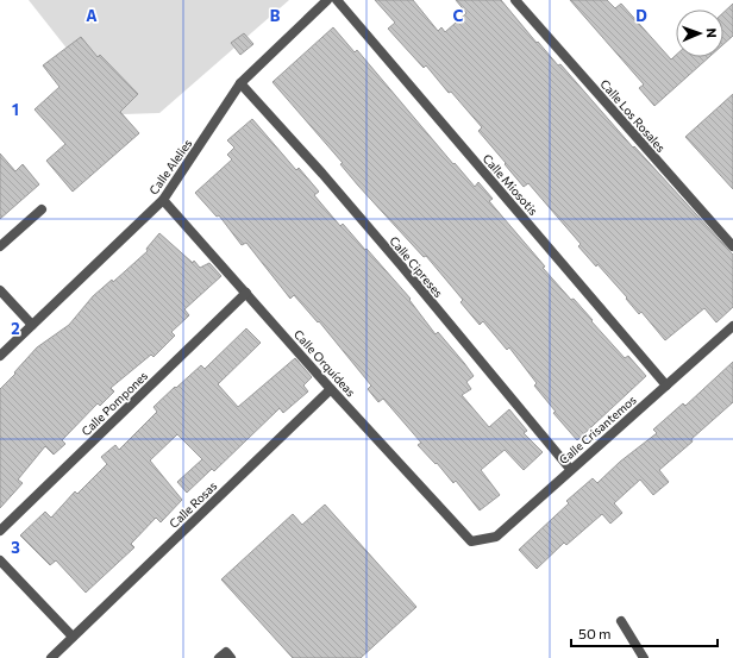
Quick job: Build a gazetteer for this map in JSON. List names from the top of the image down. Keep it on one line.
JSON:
{"streets":{"street":["Calle Los Rosales","Calle Alelies","Calle Miosotis","Calle Cipreses","Calle Orquídeas","Calle Pompones","Calle Crisantemos","Calle Rosas"]},"crossings":[["Calle Alelies","Calle Cipreses"],["Calle Alelies","Calle Orquídeas"],["Calle Miosotis","Calle Crisantemos"],["Calle Cipreses","Calle Crisantemos"],["Calle Orquídeas","Calle Pompones"],["Calle Orquídeas","Calle Crisantemos"],["Calle Orquídeas","Calle Rosas"]],"scale_bar":"50 m","north":"right","grid":{"columns":["A","B","C","D"],"rows":["1","2","3"]}}
